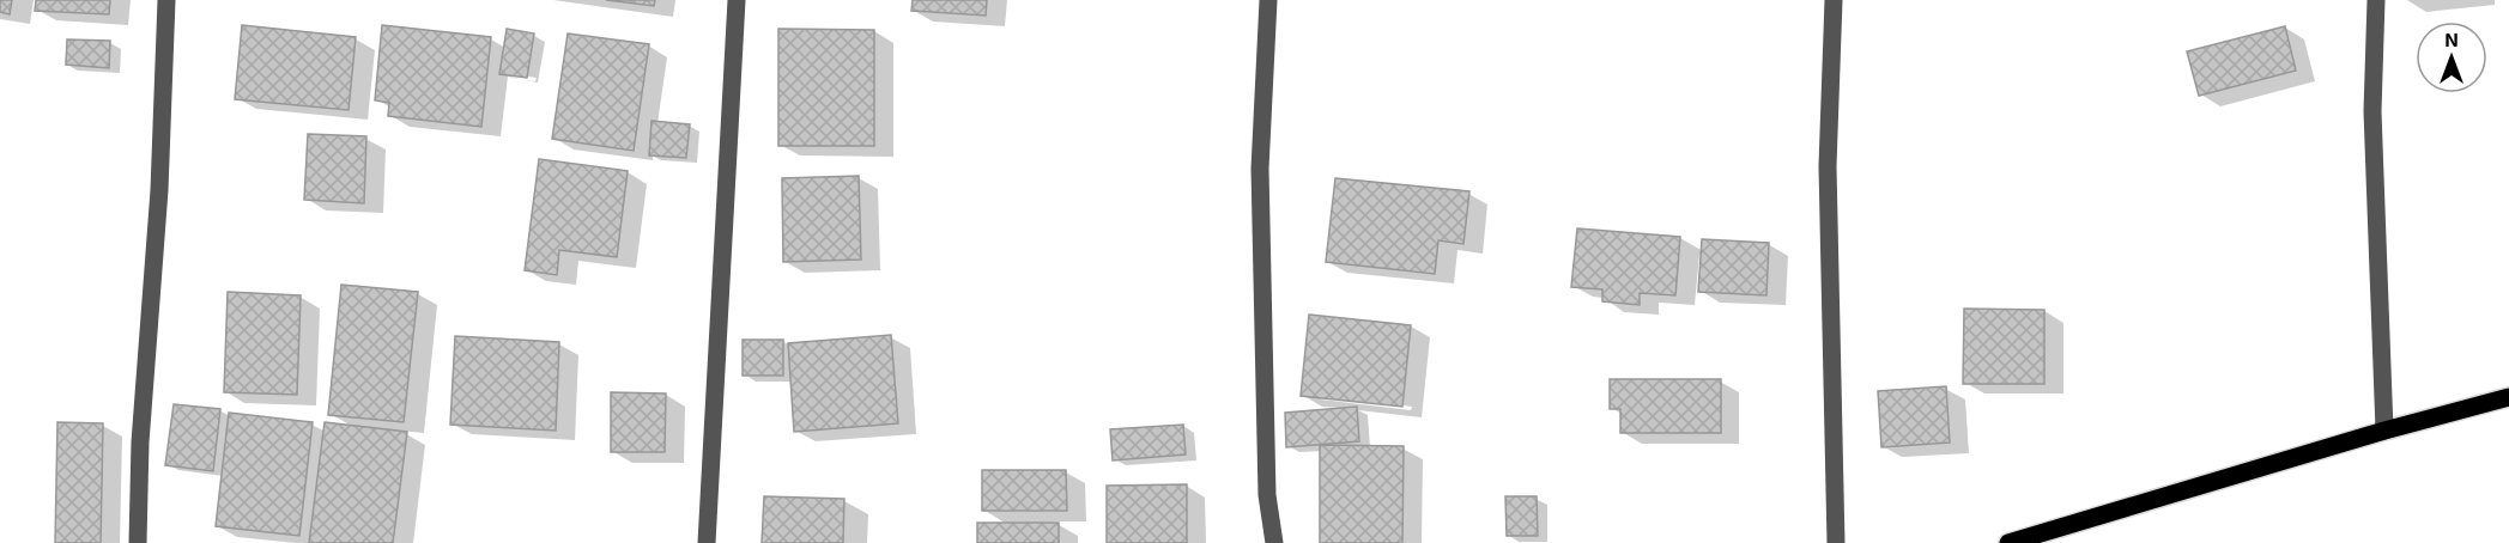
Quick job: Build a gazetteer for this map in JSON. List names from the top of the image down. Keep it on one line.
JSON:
{"north":"top"}
